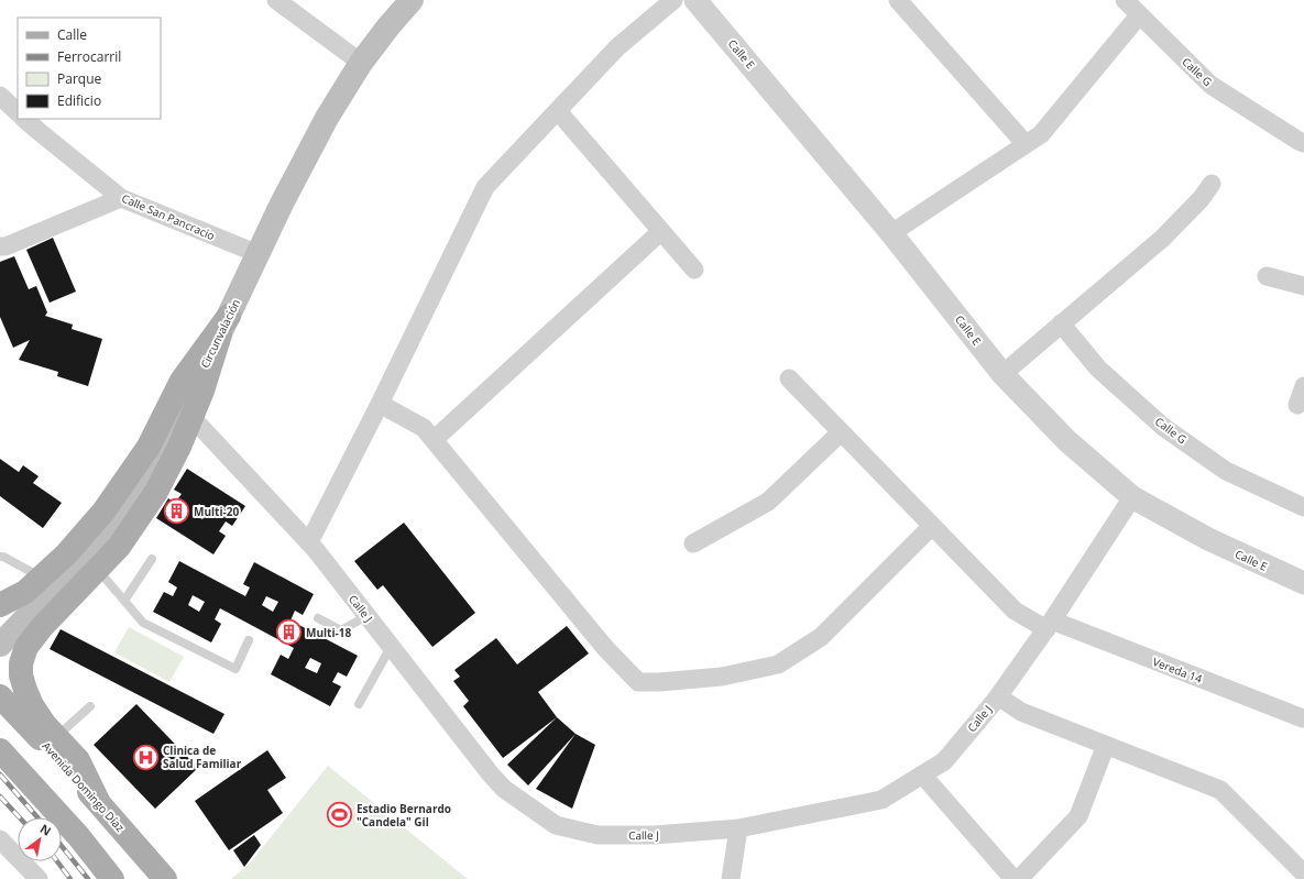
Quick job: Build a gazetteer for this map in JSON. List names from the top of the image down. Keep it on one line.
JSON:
{"streets":{"main road":["Circunvalación","Avenida Domingo Díaz"],"street":["Calle E","Calle G","Calle San Pancracio","Calle J","Vereda 14"]},"crossings":[["Calle E","Calle J"],["Calle San Pancracio","Circunvalación"],["Calle J","Vereda 14"]],"places":{"building":["Multi-20","Multi-18"],"hospital":["Clinica de Salud Familiar"],"sports":["Estadio Bernardo \"Candela\" Gil"]},"legend":["Calle","Ferrocarril","Parque","Edificio"],"north":"top right"}
